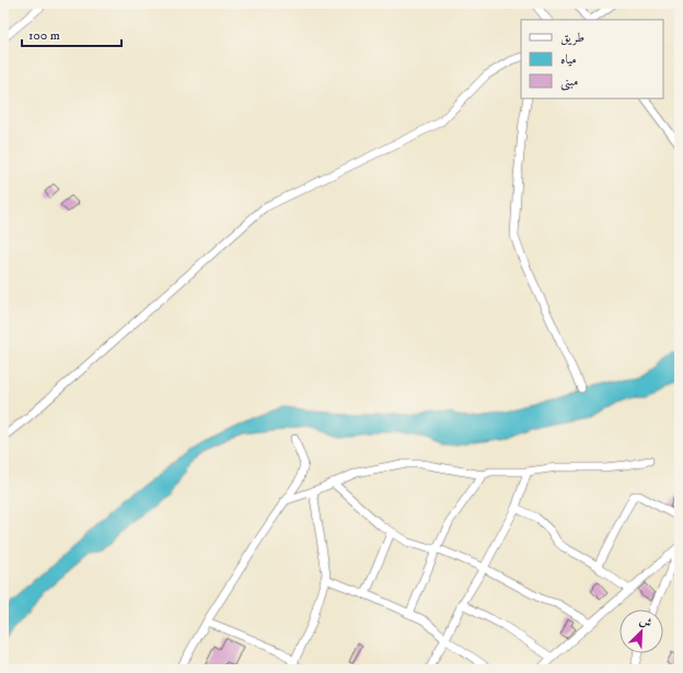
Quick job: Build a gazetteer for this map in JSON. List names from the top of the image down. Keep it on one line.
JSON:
{"legend":["طريق","مياه","مبنى"],"scale_bar":"100 m","north":"top right"}
